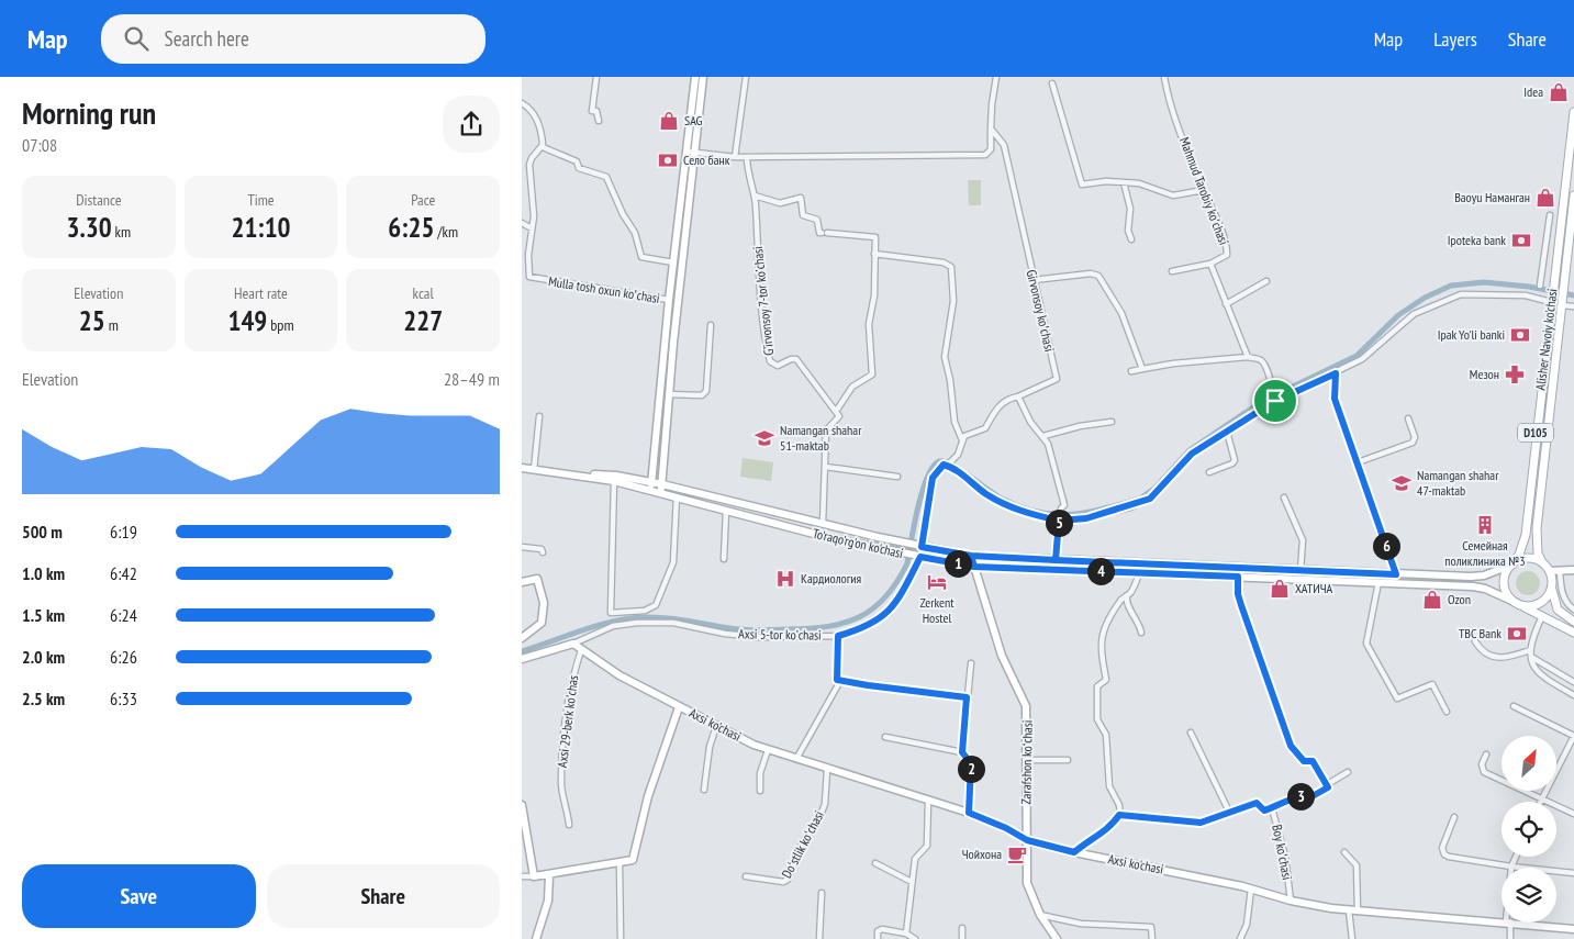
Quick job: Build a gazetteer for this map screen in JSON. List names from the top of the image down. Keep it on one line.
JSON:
{"streets":{"main road":["Alisher Navoiy ko'chasi","D105","To'raqo'rg'on ko'chasi","Axsi ko'chasi","Zarafshon koʻchasi"],"street":["Mahmud Tarobiy koʻchasi","Mulla tosh oxun koʻchasi","Gʼirvonsoy 7-tor koʼchasi","Girvonsoy koʻchasi","Аxsi 5-tor koʼchasi","Аxsi 29-berk koʼchas","Doʻstlik koʻchasi","Boy koʻchasi"]},"crossings":[["Alisher Navoiy ko'chasi","D105"],["Alisher Navoiy ko'chasi","To'raqo'rg'on ko'chasi"],["D105","To'raqo'rg'on ko'chasi"],["To'raqo'rg'on ko'chasi","Аxsi 5-tor koʼchasi"],["To'raqo'rg'on ko'chasi","Zarafshon koʻchasi"],["Аxsi 5-tor koʼchasi","Axsi ko'chasi"],["Аxsi 29-berk koʼchas","Axsi ko'chasi"],["Axsi ko'chasi","Zarafshon koʻchasi"],["Axsi ko'chasi","Doʻstlik koʻchasi"],["Axsi ko'chasi","Boy koʻchasi"]],"places":{"shop":["Idea","SAG","Baoyu Наманган","ХАТИЧА","Ozon"],"bank":["Село банк","Ipoteka bank","Ipak Yo'li banki","TBC Bank"],"pharmacy":["Мезон"],"school or university":["Namangan shahar 51-maktab","Namangan shahar 47-maktab"],"building":["Семейная поликлиника №3"],"hospital":["Кардиология"],"hotel":["Zerkent Hostel"],"cafe":["Чойхона"]},"north":"top right","page":{"header":"Map","search":"Search here","nav":["Map","Layers","Share"],"heading":["Morning run","07:08"],"stats":[["Distance","3.30 km"],["Time","21:10"],["Pace","6:25 /km"],["Elevation","25 m"],["Heart rate","149 bpm"],["kcal","227"]],"chart":["Elevation","28–49 m"],"pins":["5","6","1","4","2","3"],"list":[{"name":"500 m","note":"6:19"},{"name":"1.0 km","note":"6:42"},{"name":"1.5 km","note":"6:24"},{"name":"2.0 km","note":"6:26"},{"name":"2.5 km","note":"6:33"}],"buttons":["Save","Share"]}}
